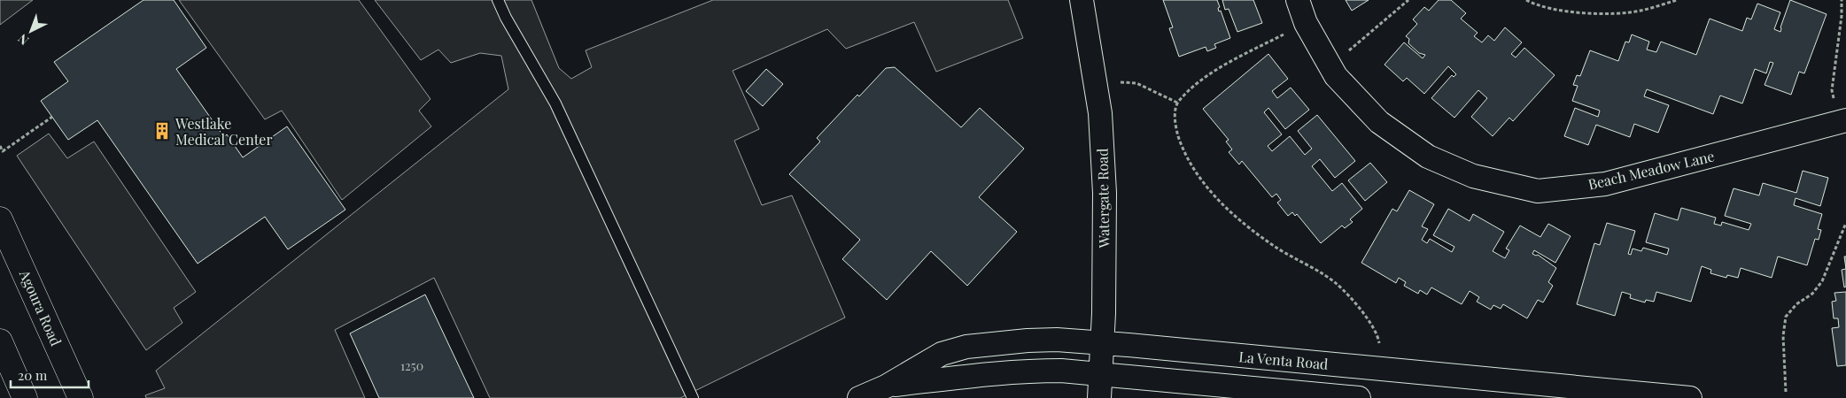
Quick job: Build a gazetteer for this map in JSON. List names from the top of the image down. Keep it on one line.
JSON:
{"streets":{"main road":["Agoura Road"],"street":["Beach Meadow Lane","Watergate Road","La Venta Road"]},"crossings":[["Watergate Road","La Venta Road"]],"places":{"building":["Westlake Medical Center"]},"house_numbers":["1250"],"scale_bar":"20 m","north":"bottom left"}
